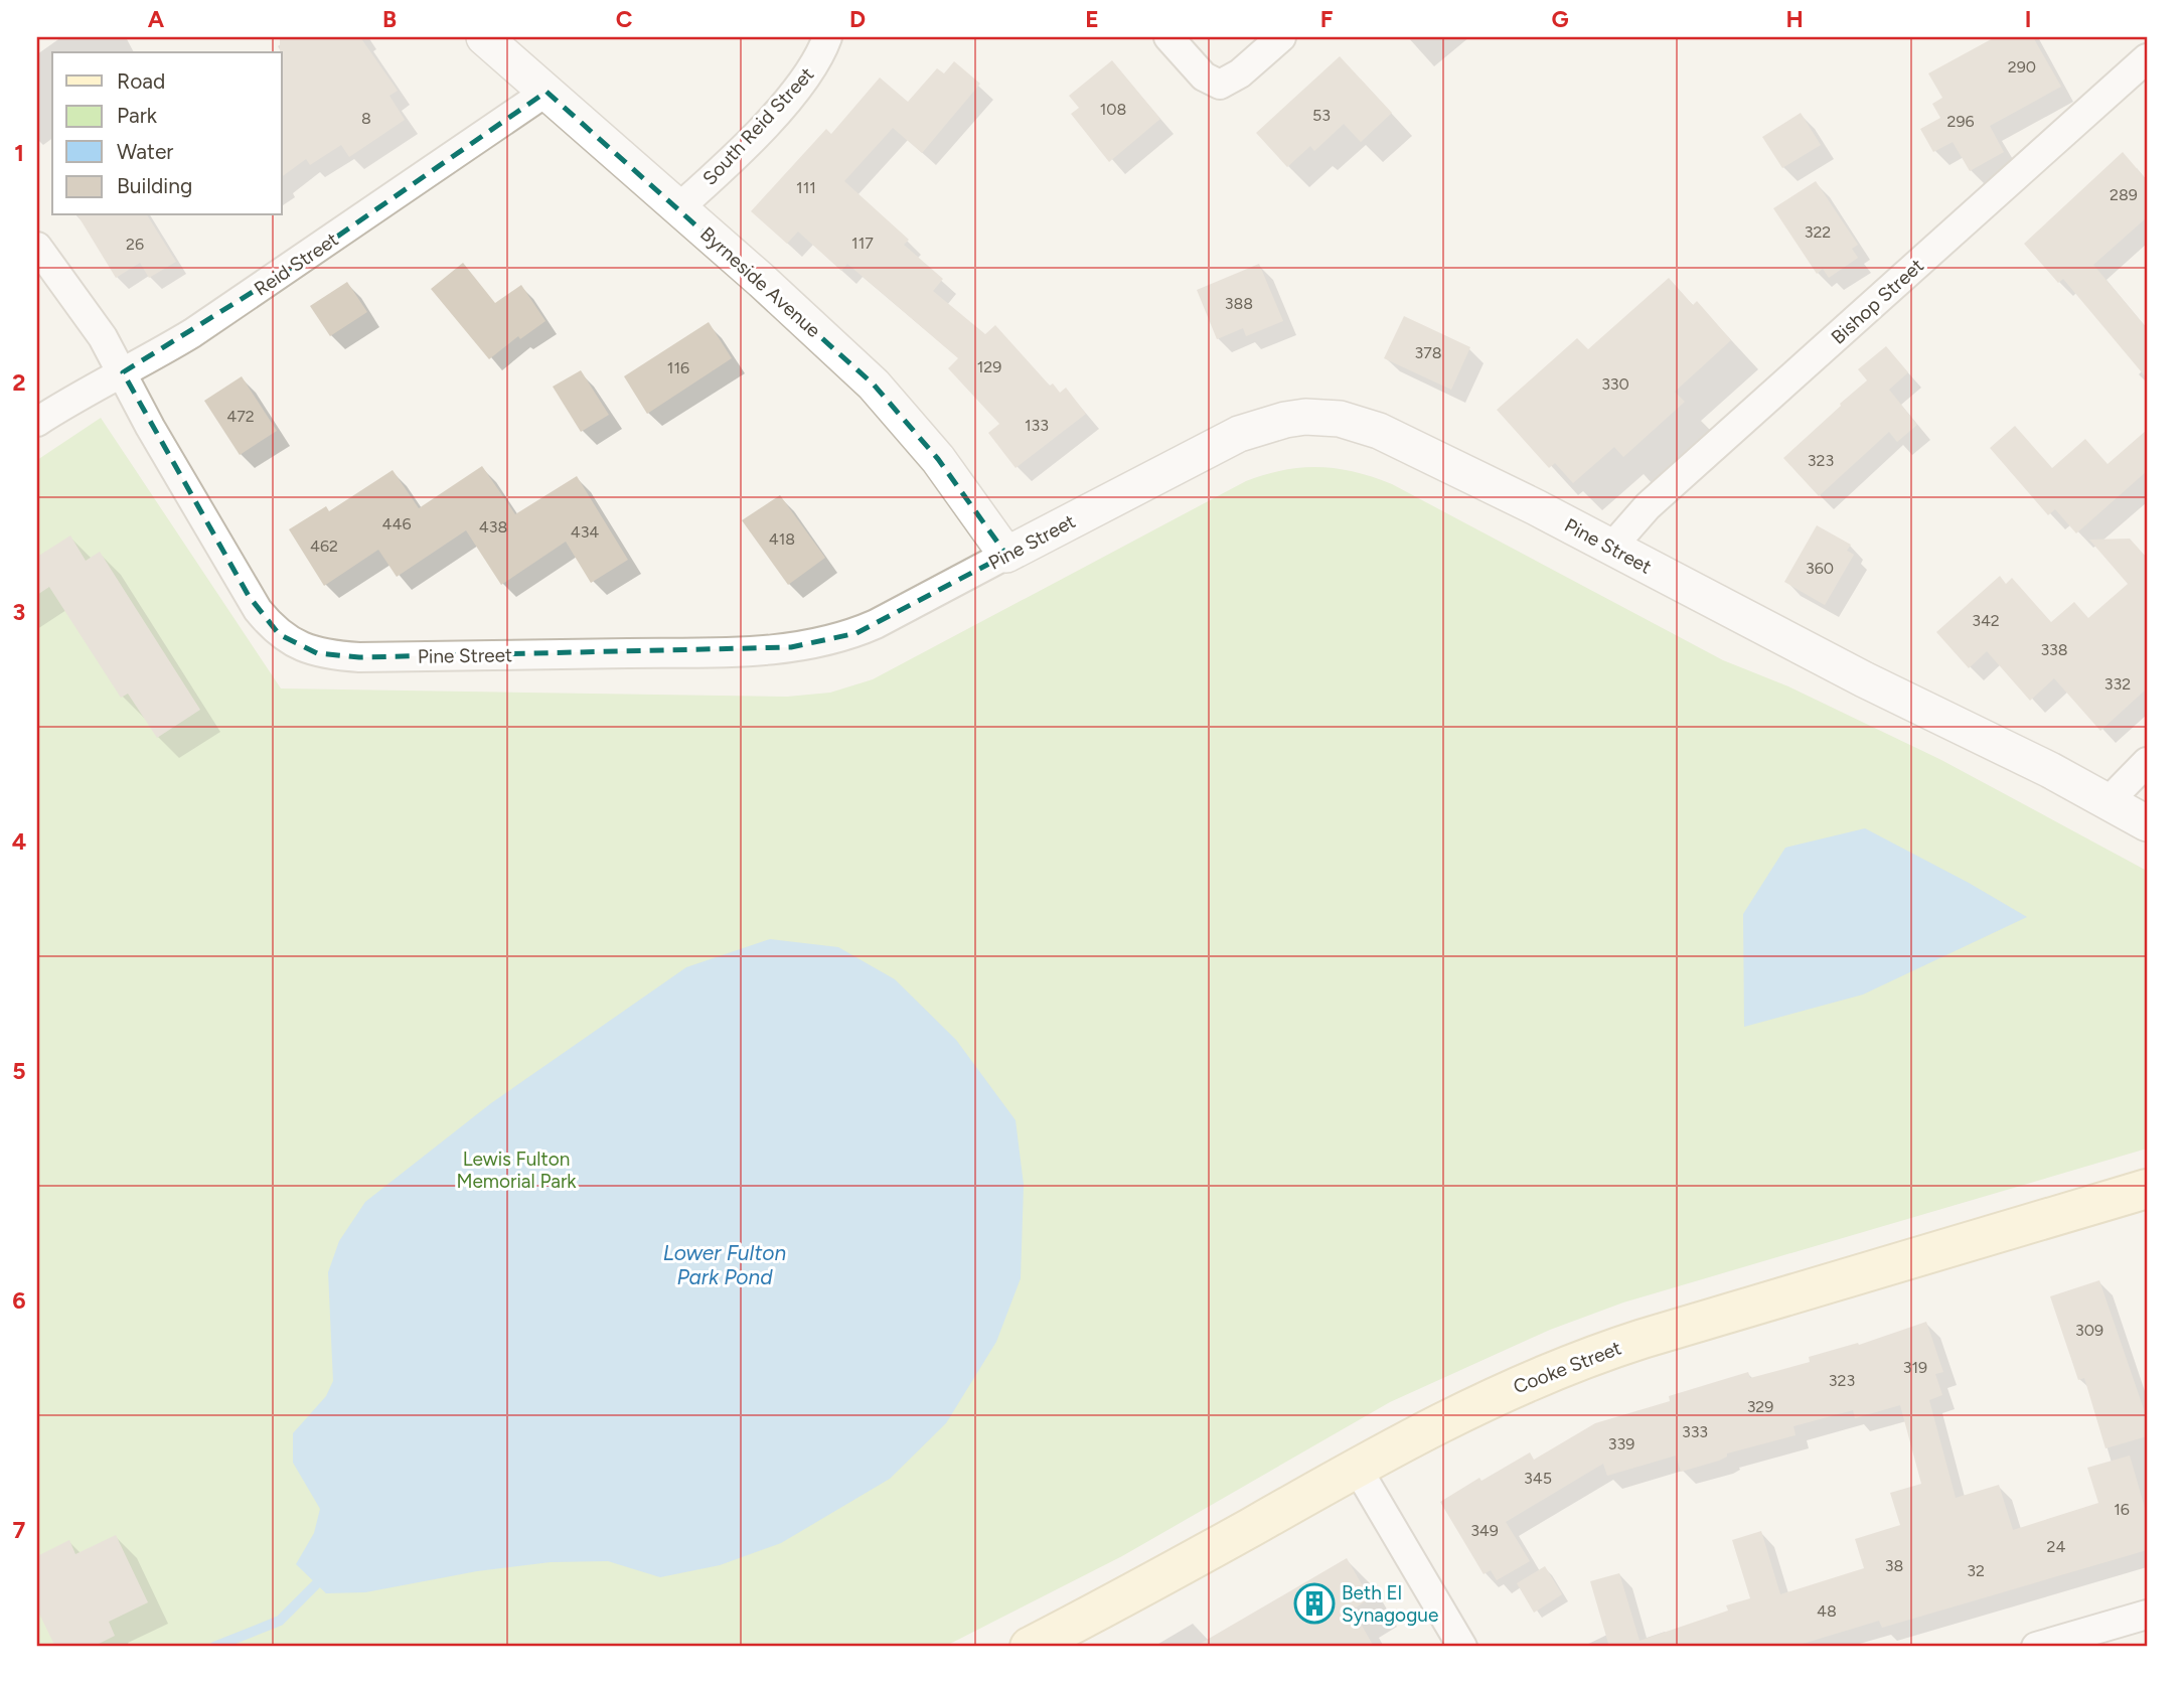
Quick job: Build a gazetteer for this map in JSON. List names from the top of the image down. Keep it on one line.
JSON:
{"streets":{"main road":["Cooke Street"],"street":["South Reid Street","Reid Street","Byrneside Avenue","Bishop Street","Pine Street"]},"crossings":[["South Reid Street","Byrneside Avenue"],["Reid Street","Byrneside Avenue"],["Reid Street","Pine Street"],["Byrneside Avenue","Pine Street"],["Bishop Street","Pine Street"]],"water":["Lower Fulton Park Pond"],"parks":["Lewis Fulton Memorial Park"],"places":{"building":["Beth El Synagogue"]},"house_numbers":["290","108","53","8","296","111","289","322","117","26","388","378","129","116","330","472","133","323","446","438","434","418","462","360","342","338","332","309","319","323","329","333","339","345","16","349","24","38","32","48"],"legend":["Road","Park","Water","Building"],"grid":{"columns":["A","B","C","D","E","F","G","H","I"],"rows":["1","2","3","4","5","6","7"]}}
